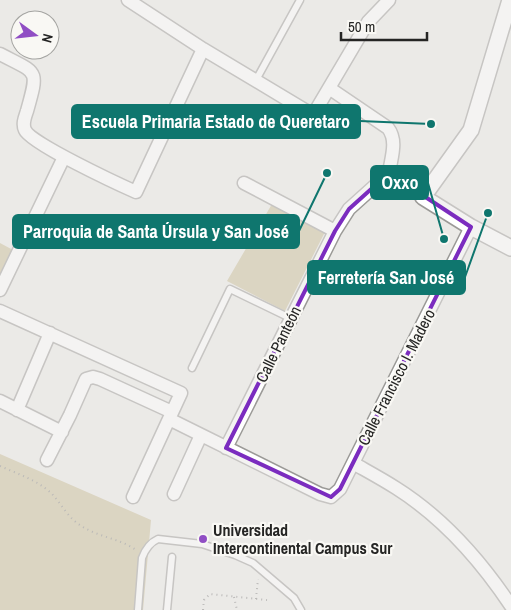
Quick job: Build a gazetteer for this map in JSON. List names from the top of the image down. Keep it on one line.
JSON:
{"streets":{"street":["Calle Panteón","Calle Francisco I. Madero"]},"crossings":[["Calle Panteón","Calle Francisco I. Madero"]],"places":["Escuela Primaria Estado de Queretaro","Parroquia de Santa Úrsula y San José","Ferretería San José","Oxxo","Universidad Intercontinental Campus Sur"],"scale_bar":"50 m","north":"right"}
